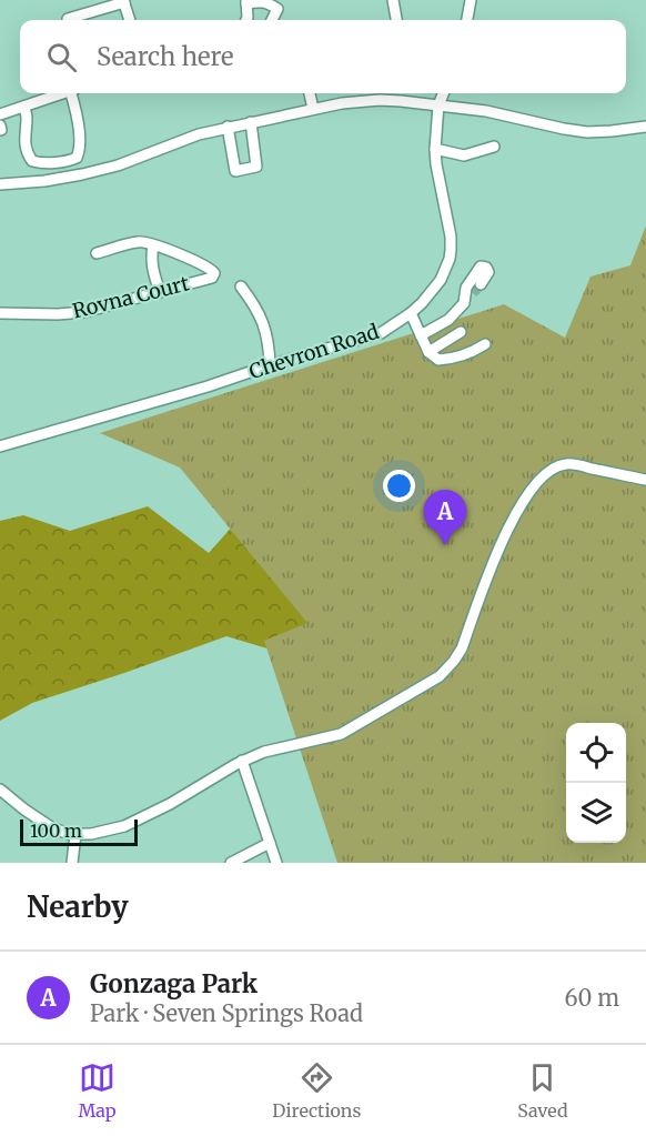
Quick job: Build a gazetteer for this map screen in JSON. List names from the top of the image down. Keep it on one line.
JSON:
{"streets":{"street":["Rovna Court","Chevron Road"]},"scale_bar":"100 m","page":{"search":"Search here","pins":"A","scale":"100 m","heading":"Nearby","list":[{"mark":"A","name":"Gonzaga Park","note":"Park · Seven Springs Road","value":"60 m"}],"nav":["Map","Directions","Saved"]}}
